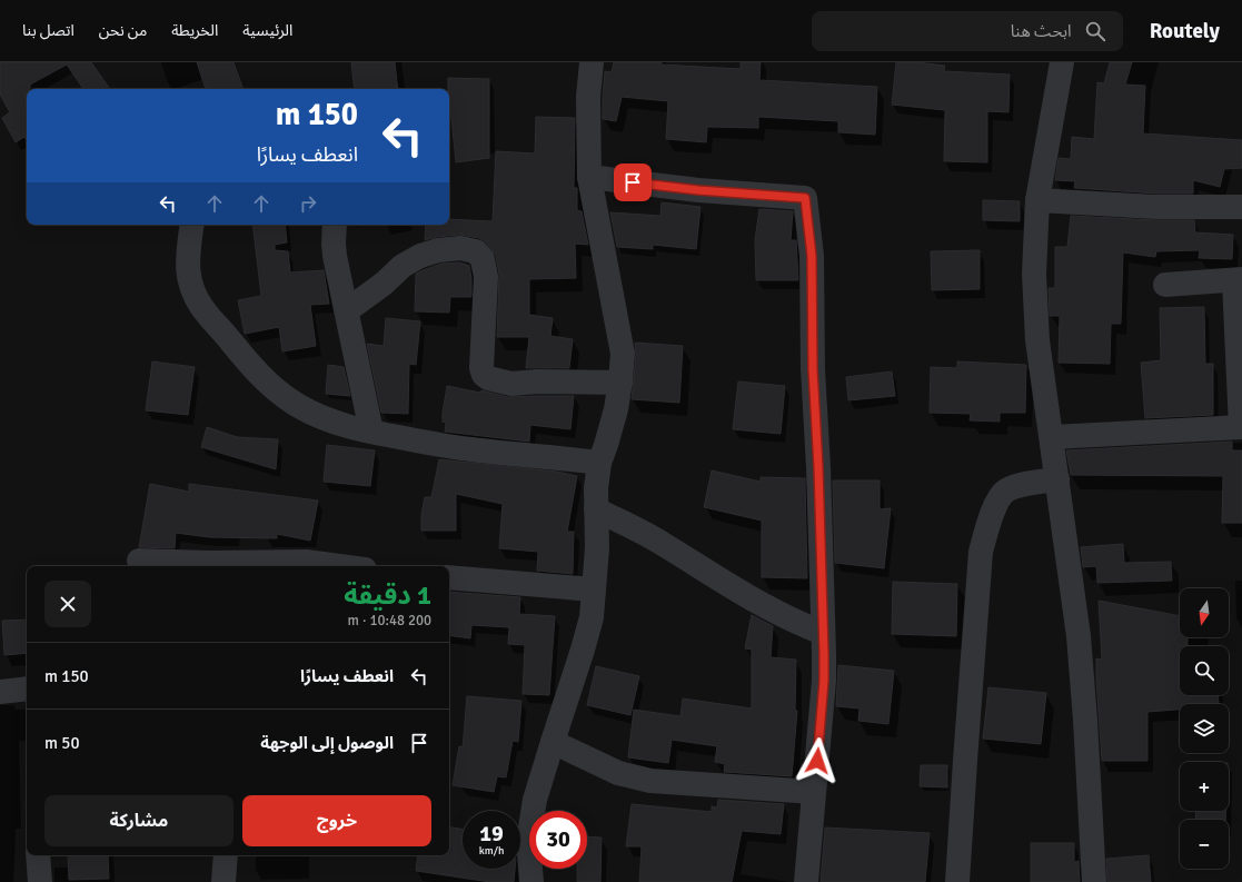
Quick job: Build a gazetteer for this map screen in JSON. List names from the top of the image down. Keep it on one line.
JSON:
{"north":"bottom","page":{"header":"Routely","search":"ابحث هنا","nav":["الرئيسية","الخريطة","من نحن","اتصل بنا"],"turn":["150 m","انعطف يسارًا"],"heading":["1 دقيقة","200 m · 10:48"],"map_buttons":["+","−"],"list":[{"name":"انعطف يسارًا","value":"150 m"},{"name":"الوصول إلى الوجهة","value":"50 m"}],"buttons":["خروج","مشاركة"],"speed":"19 km/h","limit":"30"}}
